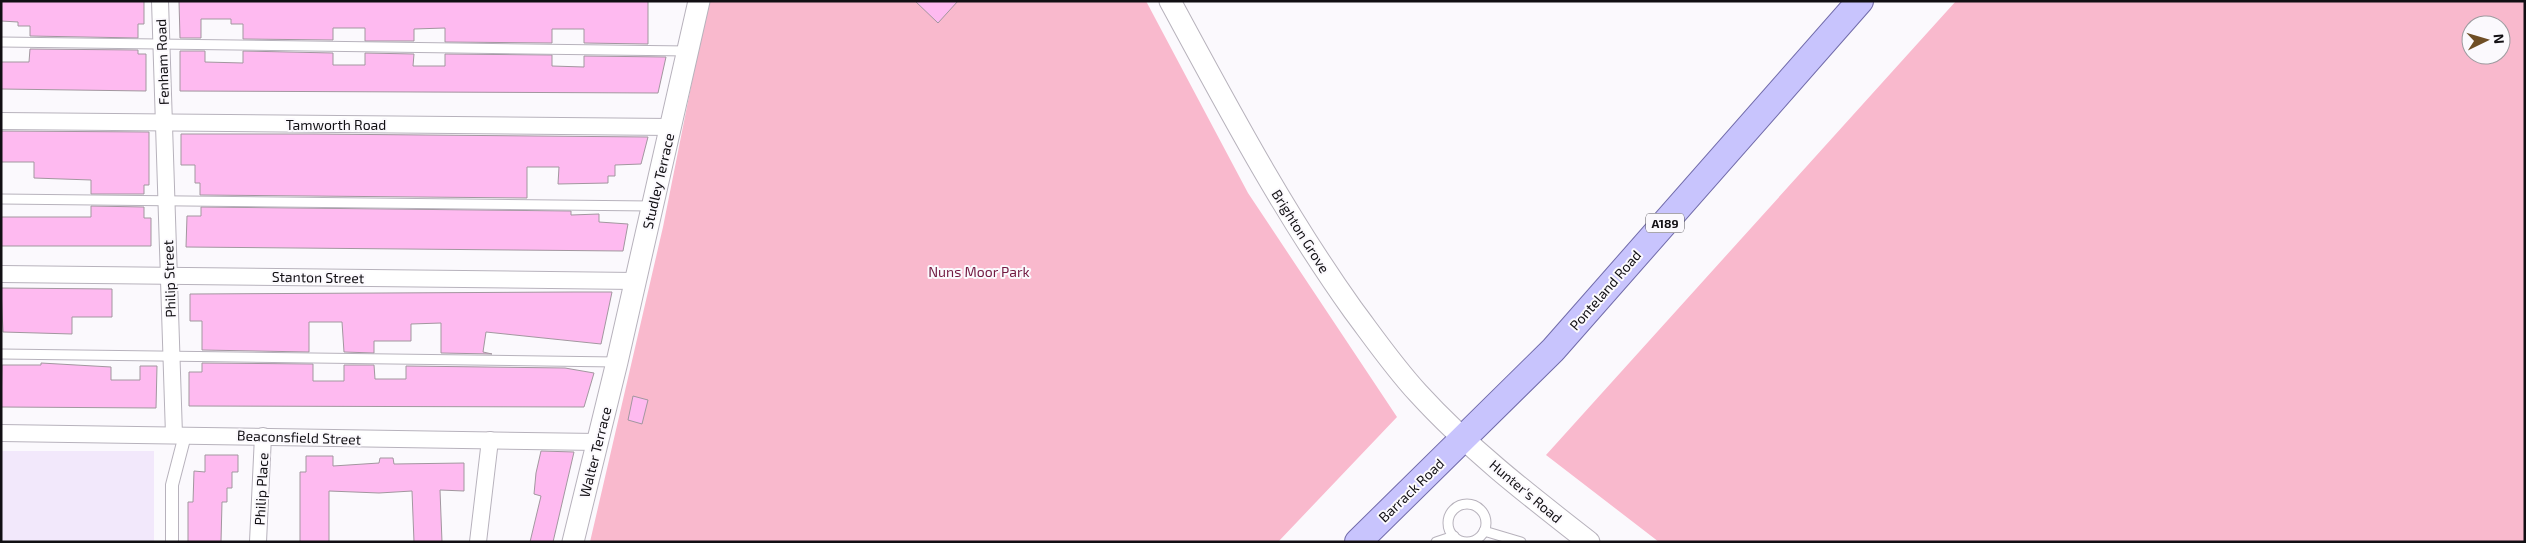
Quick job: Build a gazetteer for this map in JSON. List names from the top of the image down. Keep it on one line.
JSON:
{"streets":{"main road":["A189","Ponteland Road","Barrack Road"],"street":["Fenham Road","Tamworth Road","Studley Terrace","Brighton Grove","Stanton Street","Philip Street","Beaconsfield Street","Walter Terrace","Philip Place","Hunter's Road"]},"crossings":[["Fenham Road","Tamworth Road"],["Fenham Road","Philip Street"],["Tamworth Road","Studley Terrace"],["Tamworth Road","Philip Street"],["Studley Terrace","Stanton Street"],["Studley Terrace","Walter Terrace"],["Brighton Grove","Ponteland Road"],["Brighton Grove","Barrack Road"],["Brighton Grove","Hunter's Road"],["Stanton Street","Philip Street"],["Philip Street","Beaconsfield Street"],["Ponteland Road","Barrack Road"],["Ponteland Road","Hunter's Road"],["Beaconsfield Street","Walter Terrace"],["Beaconsfield Street","Philip Place"],["Barrack Road","Hunter's Road"]],"parks":["Nuns Moor Park"],"north":"right"}
